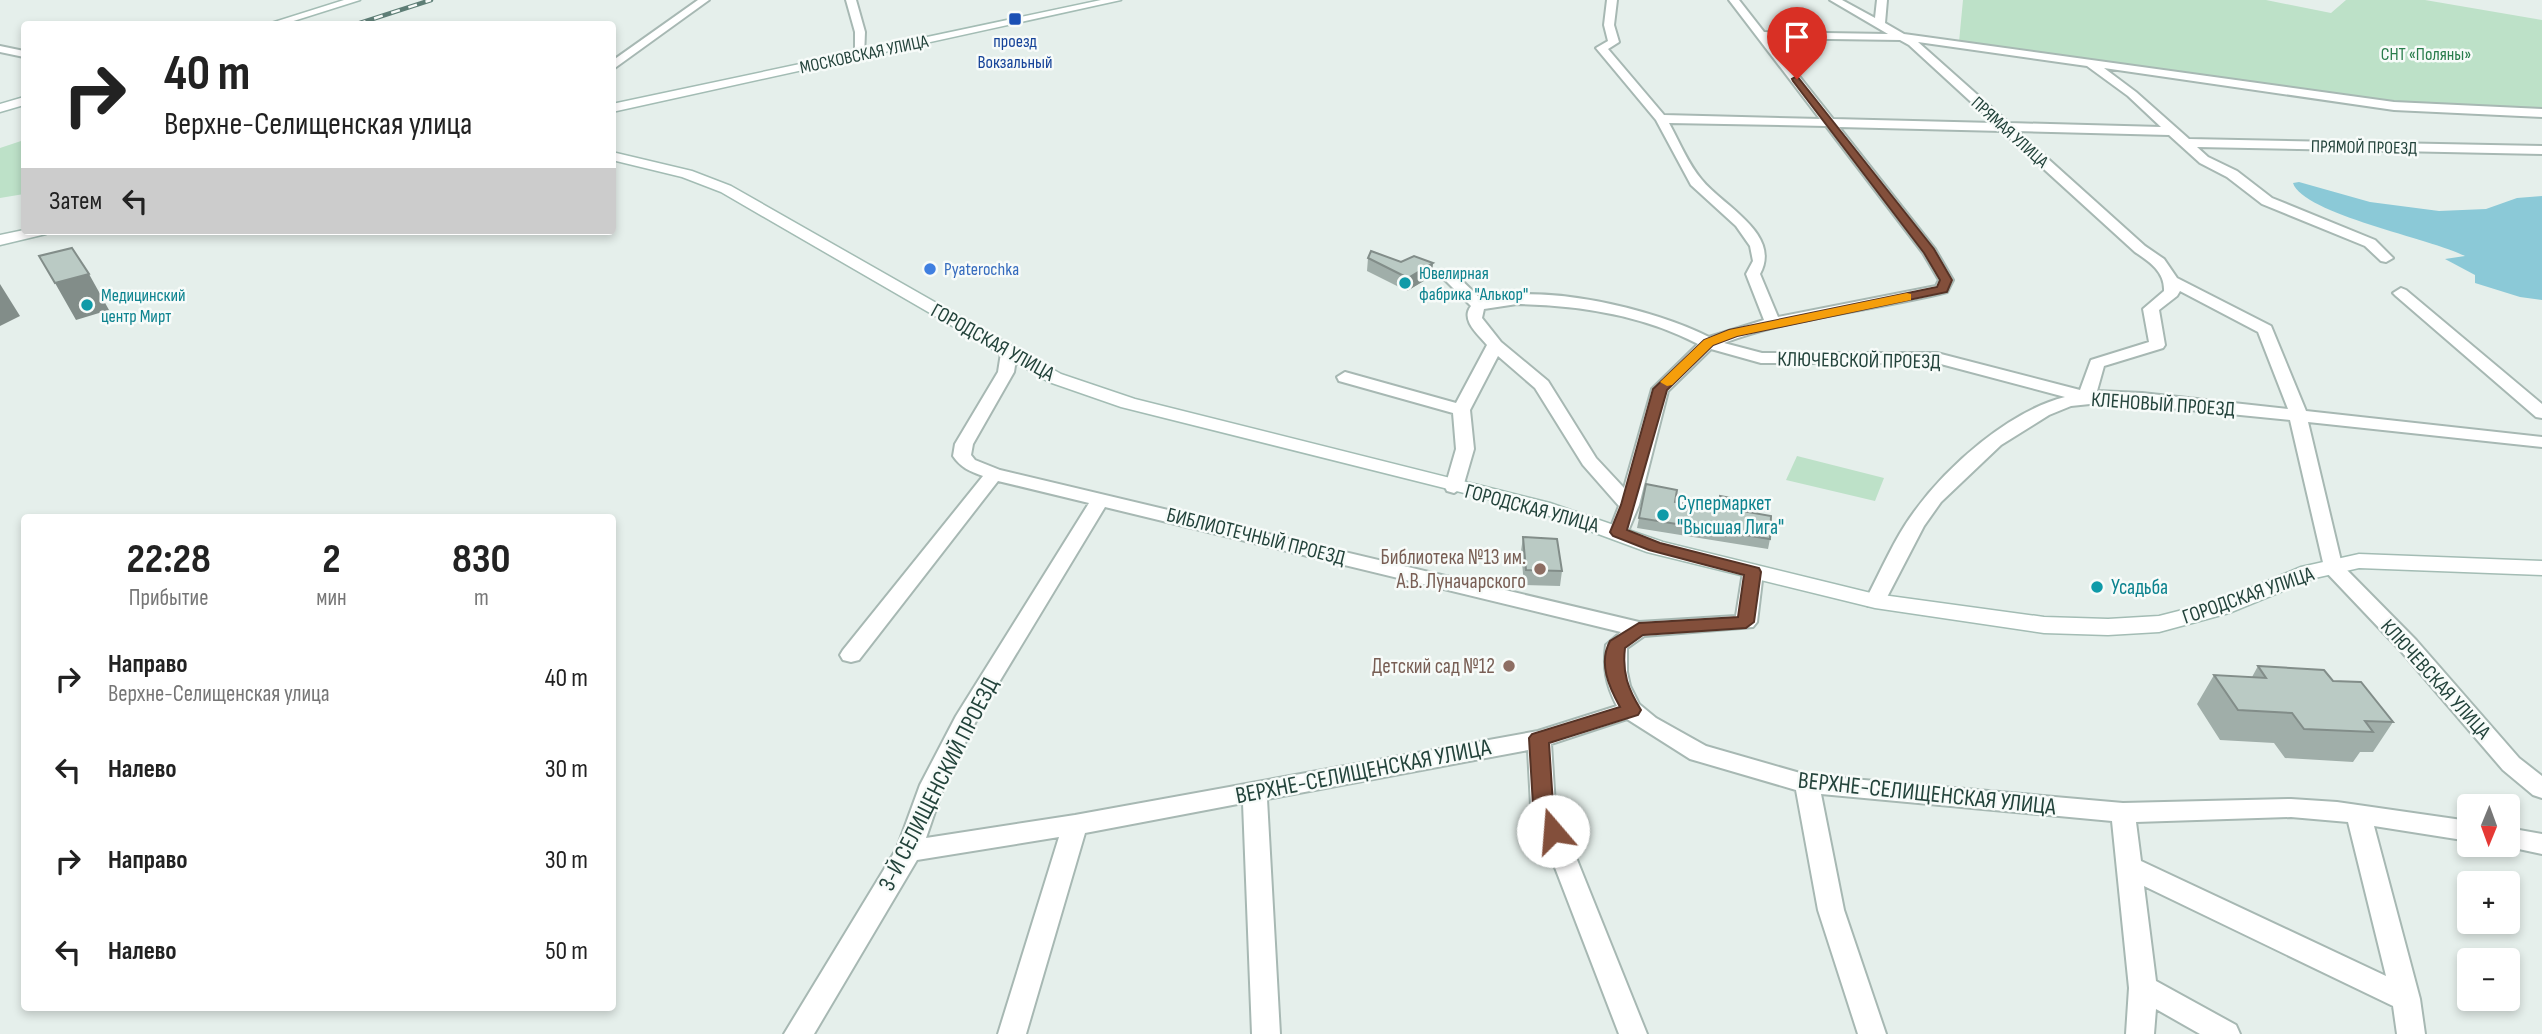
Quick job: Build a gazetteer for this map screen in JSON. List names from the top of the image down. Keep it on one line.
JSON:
{"streets":{"street":["МОСКОВСКАЯ УЛИЦА","ПРЯМАЯ УЛИЦА","ПРЯМОЙ ПРОЕЗД","ГОРОДСКАЯ УЛИЦА","КЛЮЧЕВСКОЙ ПРОЕЗД","КЛЕНОВЫЙ ПРОЕЗД","БИБЛИОТЕЧНЫЙ ПРОЕЗД","КЛЮЧЕВСКАЯ УЛИЦА","ВЕРХНЕ-СЕЛИЩЕНСКАЯ УЛИЦА","3-Й СЕЛИЩЕНСКИЙ ПРОЕЗД"]},"crossings":[["ГОРОДСКАЯ УЛИЦА","КЛЕНОВЫЙ ПРОЕЗД"],["ГОРОДСКАЯ УЛИЦА","БИБЛИОТЕЧНЫЙ ПРОЕЗД"],["ГОРОДСКАЯ УЛИЦА","КЛЮЧЕВСКАЯ УЛИЦА"],["КЛЮЧЕВСКОЙ ПРОЕЗД","КЛЕНОВЫЙ ПРОЕЗД"],["БИБЛИОТЕЧНЫЙ ПРОЕЗД","3-Й СЕЛИЩЕНСКИЙ ПРОЕЗД"],["ВЕРХНЕ-СЕЛИЩЕНСКАЯ УЛИЦА","3-Й СЕЛИЩЕНСКИЙ ПРОЕЗД"]],"parks":["СНТ «Поляны»"],"places":{"transit":["проезд Вокзальный"],"other":["Pyaterochka","Ювелирная фабрика \"Алькор\"","Медицинский центр Мирт","Супермаркет \"Высшая Лига\"","Библиотека №13 им. А.В. Луначарского","Усадьба","Детский сад №12"]},"north":"bottom","page":{"turn":["40 m","Верхне-Селищенская улица"],"then":"Затем","eta":["22:28","Прибытие","2","мин","830","m"],"list":[{"name":"Направо","note":"Верхне-Селищенская улица","value":"40 m"},{"name":"Налево","value":"30 m"},{"name":"Направо","value":"30 m"},{"name":"Налево","value":"50 m"}],"map_buttons":["+","−"]}}
